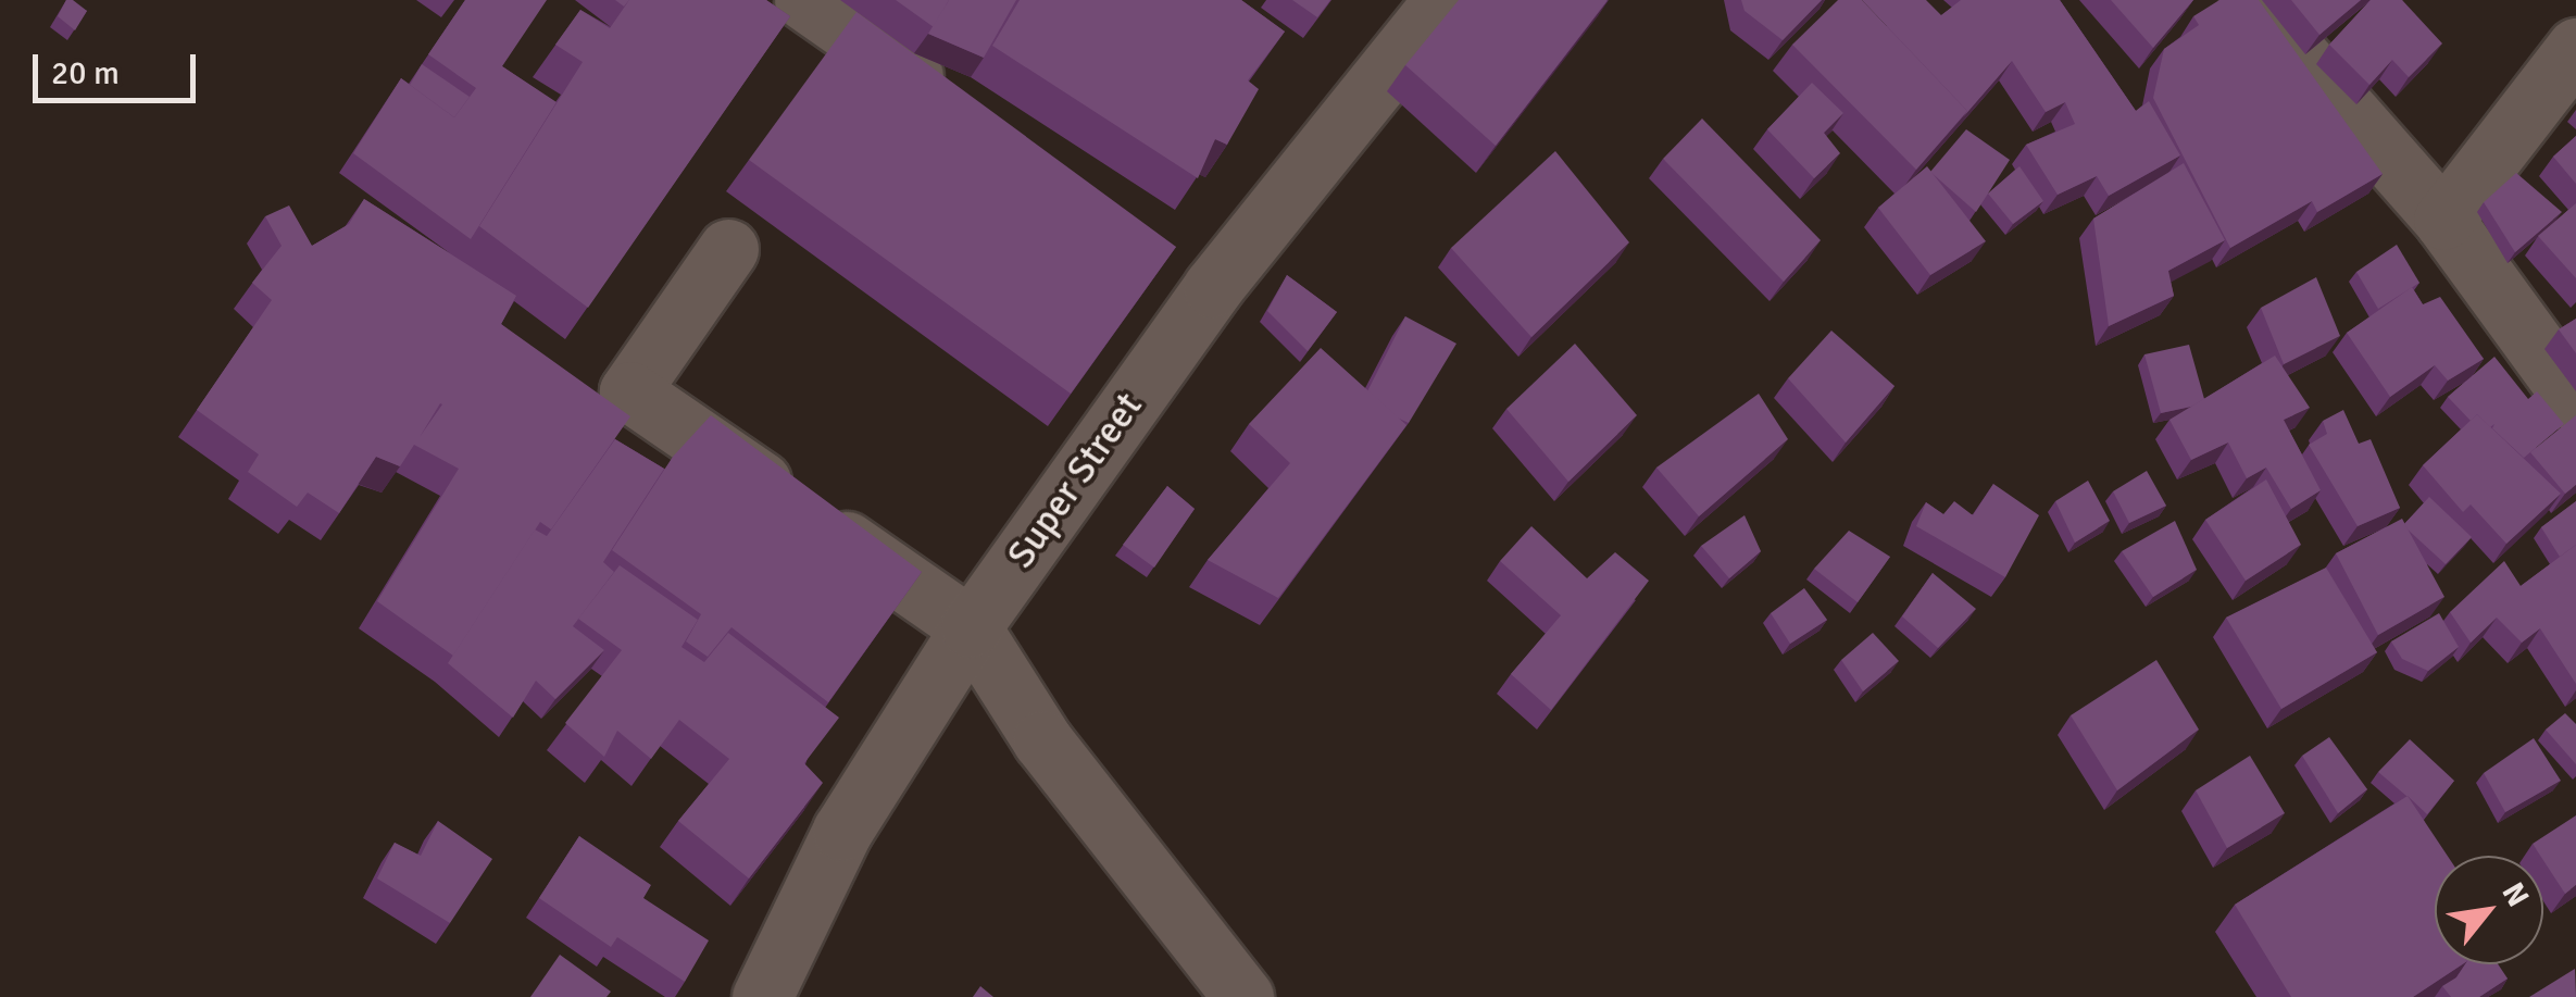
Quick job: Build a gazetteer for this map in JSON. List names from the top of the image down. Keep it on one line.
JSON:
{"streets":{"street":["Super Street"]},"scale_bar":"20 m","north":"top right"}
